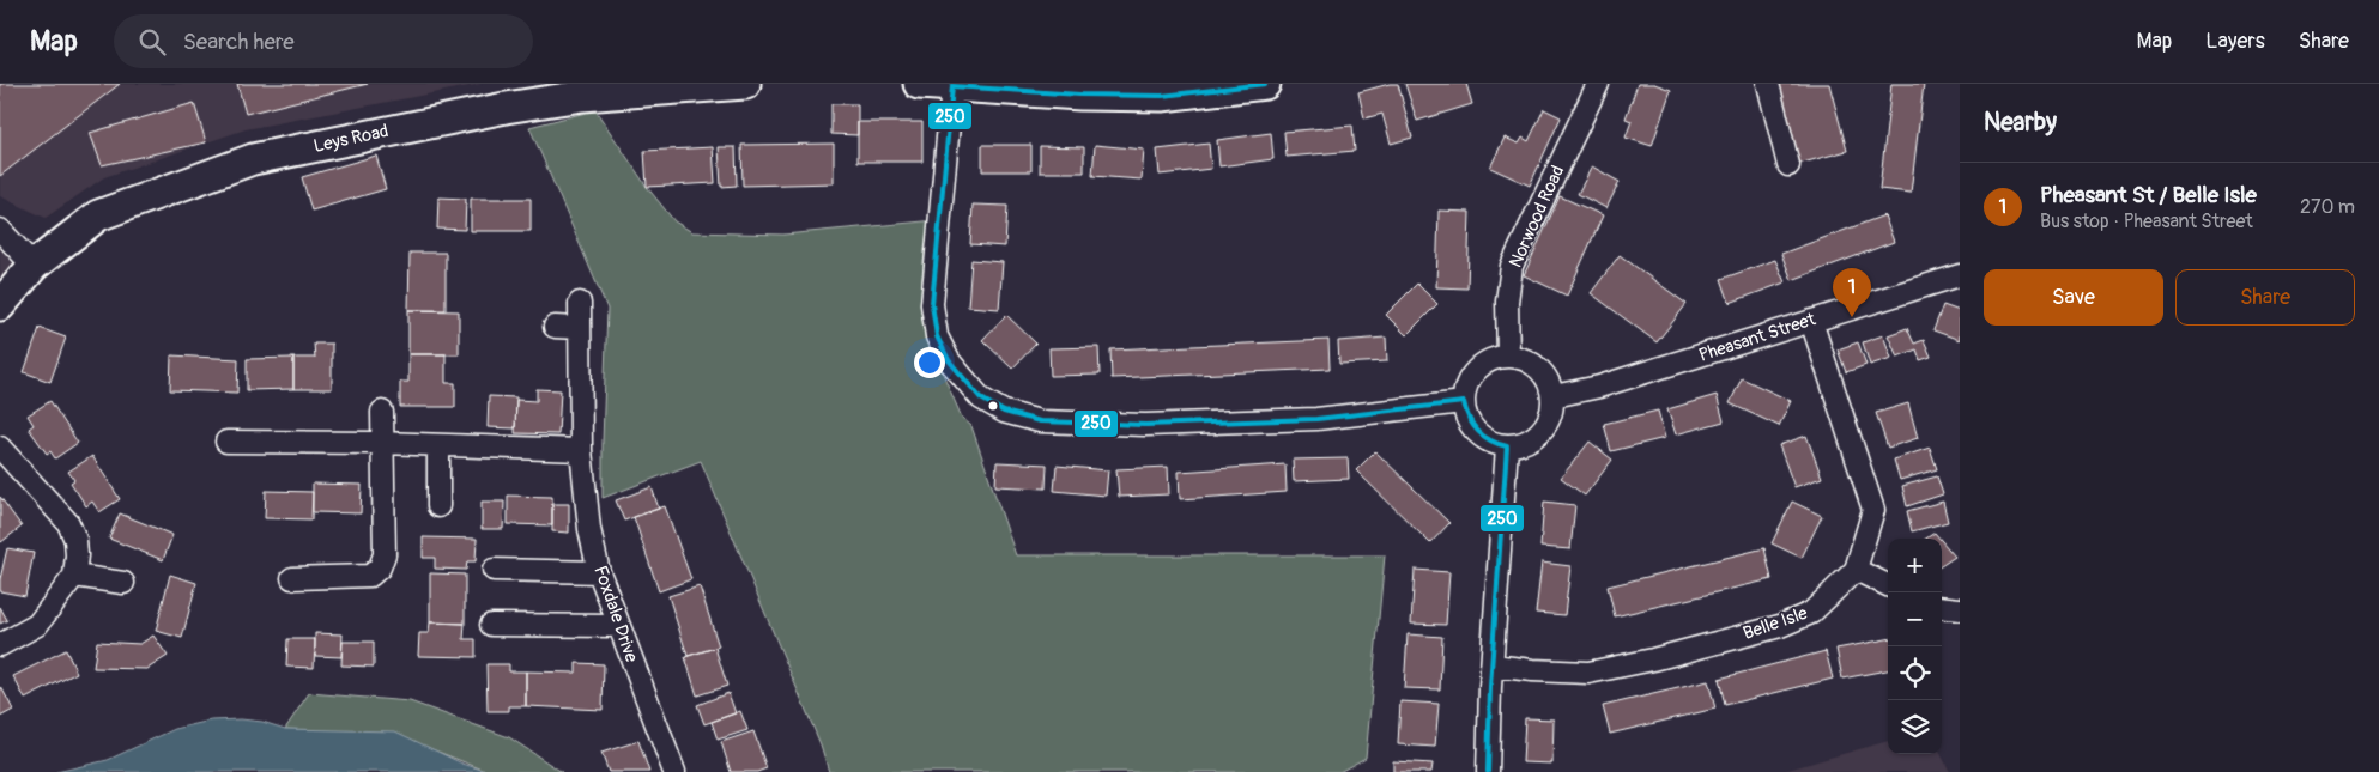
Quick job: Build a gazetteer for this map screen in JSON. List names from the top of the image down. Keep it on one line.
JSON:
{"streets":{"main road":["Leys Road"],"street":["Norwood Road","Pheasant Street","Foxdale Drive","Belle Isle"]},"crossings":[["Norwood Road","Pheasant Street"],["Pheasant Street","Belle Isle"]],"lines":["transit line 250"],"page":{"header":"Map","search":"Search here","nav":["Map","Layers","Share"],"heading":"Nearby","list":[{"mark":"1","name":"Pheasant St / Belle Isle","note":"Bus stop · Pheasant Street","value":"270 m"}],"buttons":["Save","Share"],"pins":"1","map_buttons":["+","−"]}}
